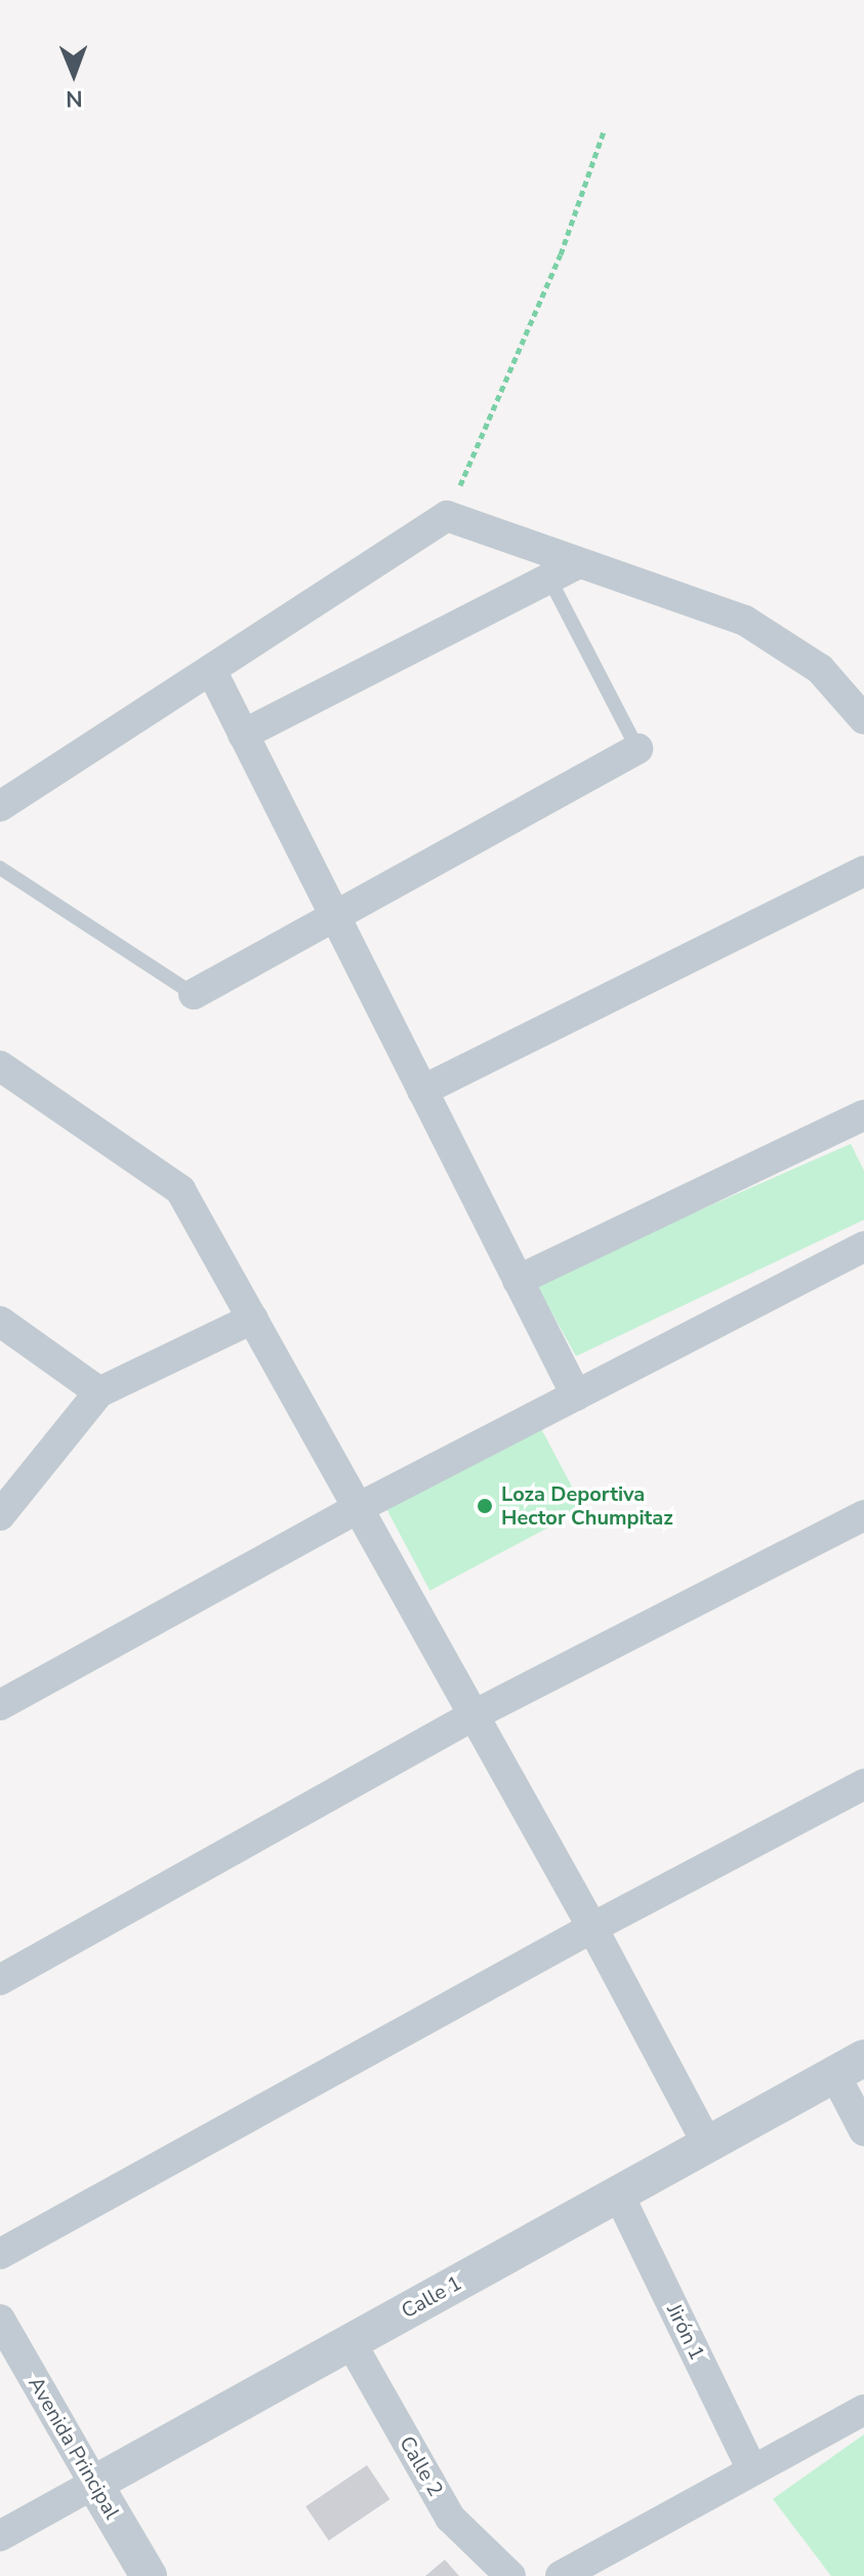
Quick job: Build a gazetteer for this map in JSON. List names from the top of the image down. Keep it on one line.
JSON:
{"streets":{"street":["Calle 1","Jirón 1","Avenida Principal","Calle 2"]},"crossings":[["Calle 1","Jirón 1"],["Calle 1","Avenida Principal"],["Calle 1","Calle 2"]],"places":["Loza Deportiva Hector Chumpitaz"],"north":"bottom"}
